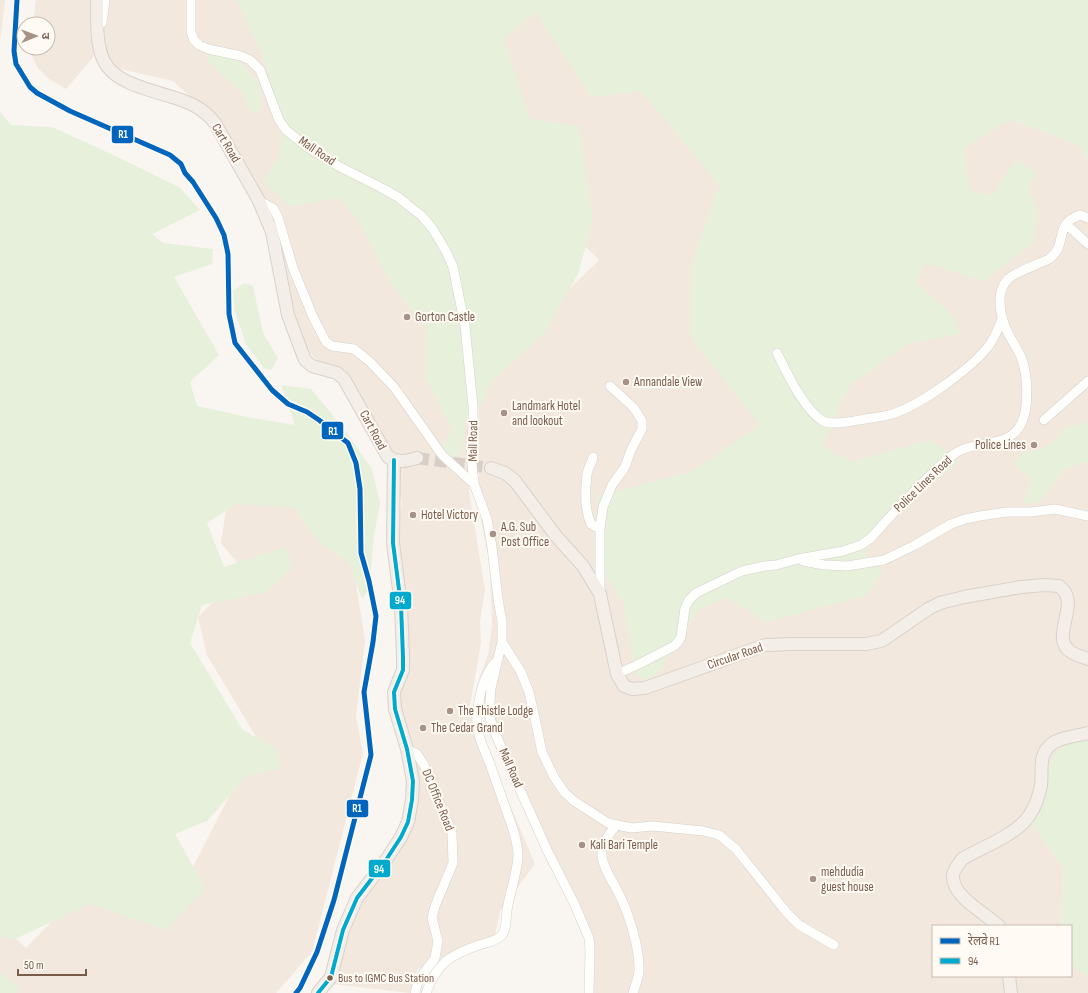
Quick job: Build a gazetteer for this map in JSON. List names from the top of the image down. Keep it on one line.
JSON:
{"streets":{"main road":["Cart Road","Circular Road"],"street":["Mall Road","Police Lines Road","DC Office Road"]},"crossings":[["Cart Road","DC Office Road"],["Police Lines Road","Circular Road"]],"places":["Gorton Castle","Annandale View","Landmark Hotel and lookout","Police Lines","Hotel Victory","A.G. Sub Post Office","The Thistle Lodge","The Cedar Grand","Kali Bari Temple","mehdudia guest house","Bus to IGMC Bus Station"],"lines":["rail line R1","transit line 94"],"legend":["रेलवे R1","94"],"scale_bar":"50 m","north":"right"}
